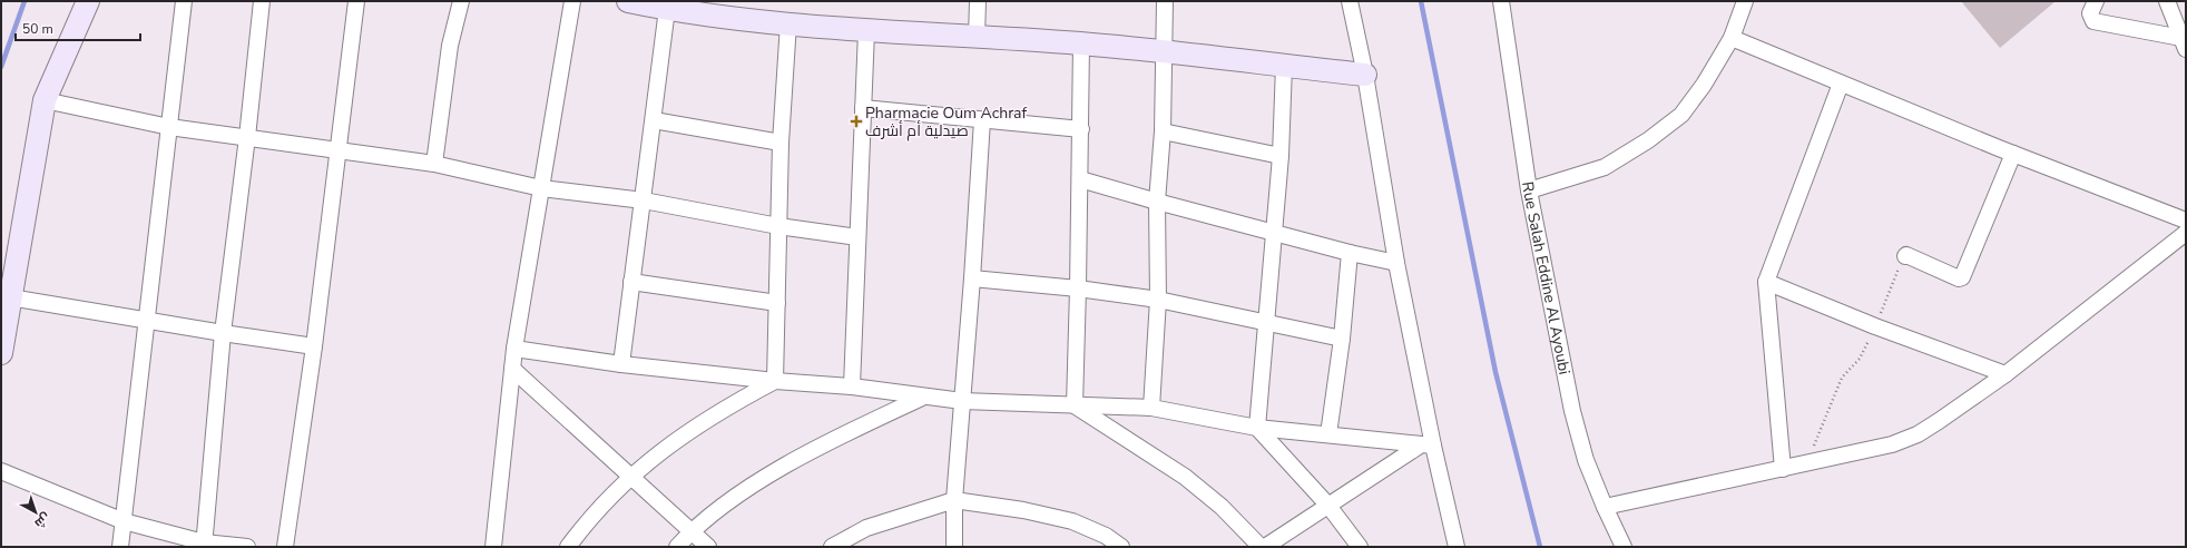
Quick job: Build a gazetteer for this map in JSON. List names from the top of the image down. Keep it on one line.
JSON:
{"streets":{"street":["Rue Salah Eddine Al Ayoubi"]},"places":{"health":["Pharmacie Oum Achraf صيدلية أم أشرف"]},"scale_bar":"50 m","north":"bottom right"}
